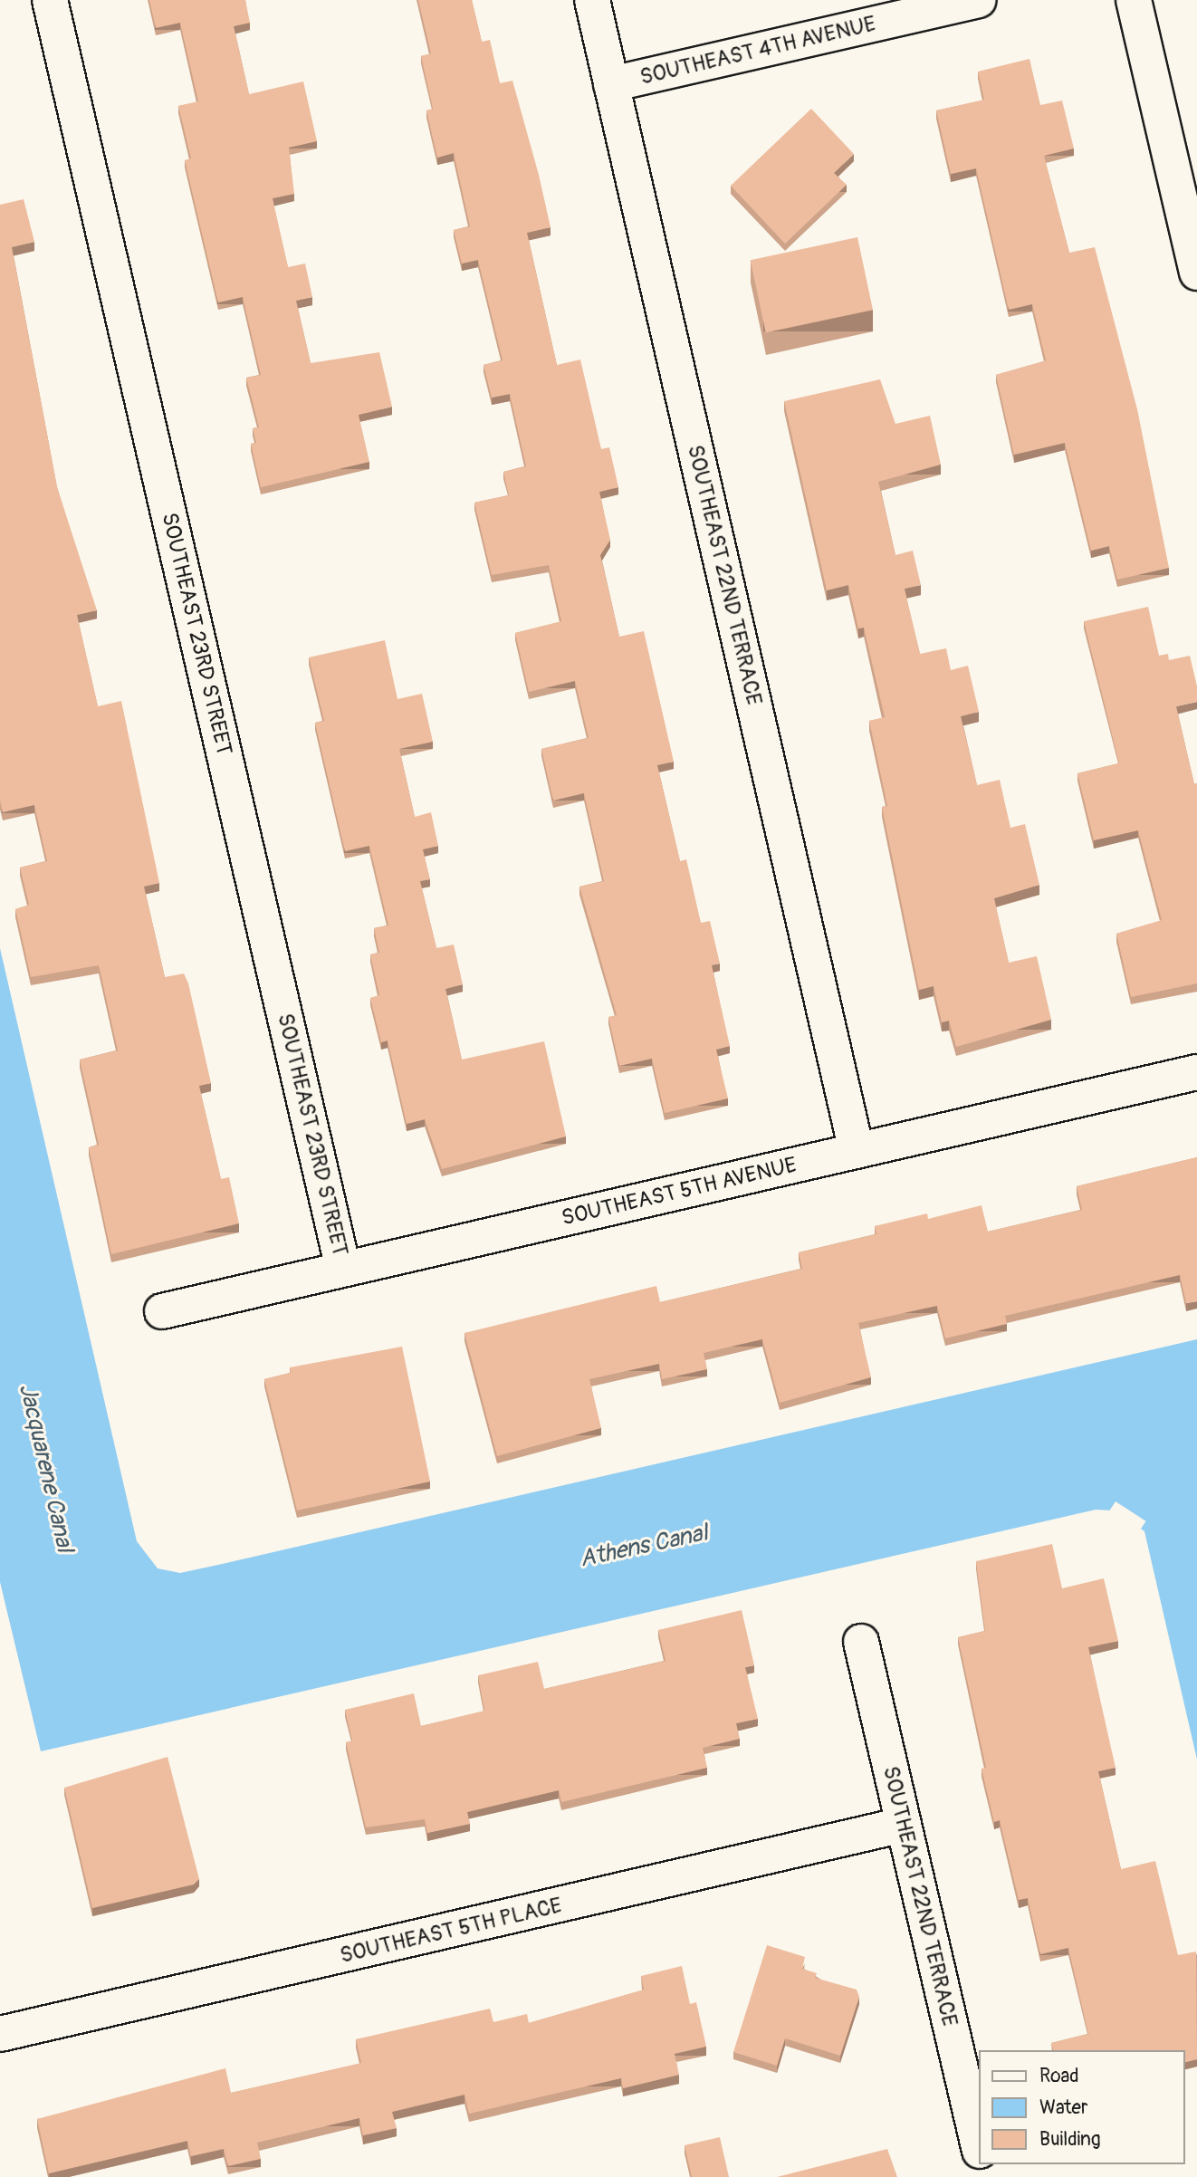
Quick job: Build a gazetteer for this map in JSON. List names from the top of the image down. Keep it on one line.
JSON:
{"streets":{"street":["SOUTHEAST 4TH AVENUE","SOUTHEAST 22ND TERRACE","SOUTHEAST 23RD STREET","SOUTHEAST 5TH AVENUE","SOUTHEAST 5TH PLACE"]},"crossings":[["SOUTHEAST 4TH AVENUE","SOUTHEAST 22ND TERRACE"],["SOUTHEAST 22ND TERRACE","SOUTHEAST 5TH AVENUE"],["SOUTHEAST 22ND TERRACE","SOUTHEAST 5TH PLACE"],["SOUTHEAST 23RD STREET","SOUTHEAST 5TH AVENUE"]],"water":["Jacquarene Canal","Athens Canal"],"legend":["Road","Water","Building"]}
